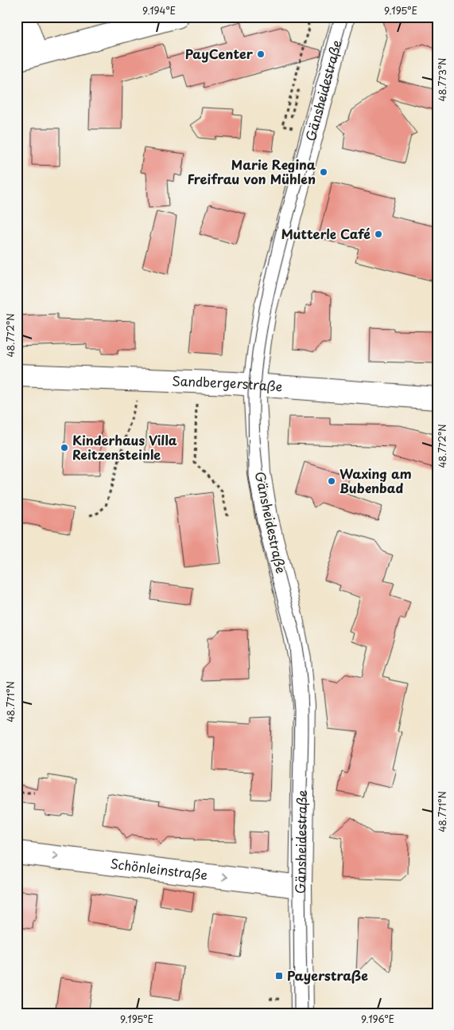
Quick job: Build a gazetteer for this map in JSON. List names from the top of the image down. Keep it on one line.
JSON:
{"streets":{"street":["Gänsheidestraße","Sandbergerstraße","Schönleinstraße"]},"crossings":[["Gänsheidestraße","Sandbergerstraße"],["Gänsheidestraße","Schönleinstraße"]],"one_way":["Schönleinstraße"],"places":{"other":["PayCenter","Marie Regina Freifrau von Mühlen","Mutterle Café","Kinderhaus Villa Reitzensteinle","Waxing am Bubenbad"],"transit":["Payerstraße"]},"coordinates":["9.194°E","9.195°E","48.773°N","48.772°N","48.771°N","9.196°E"]}
